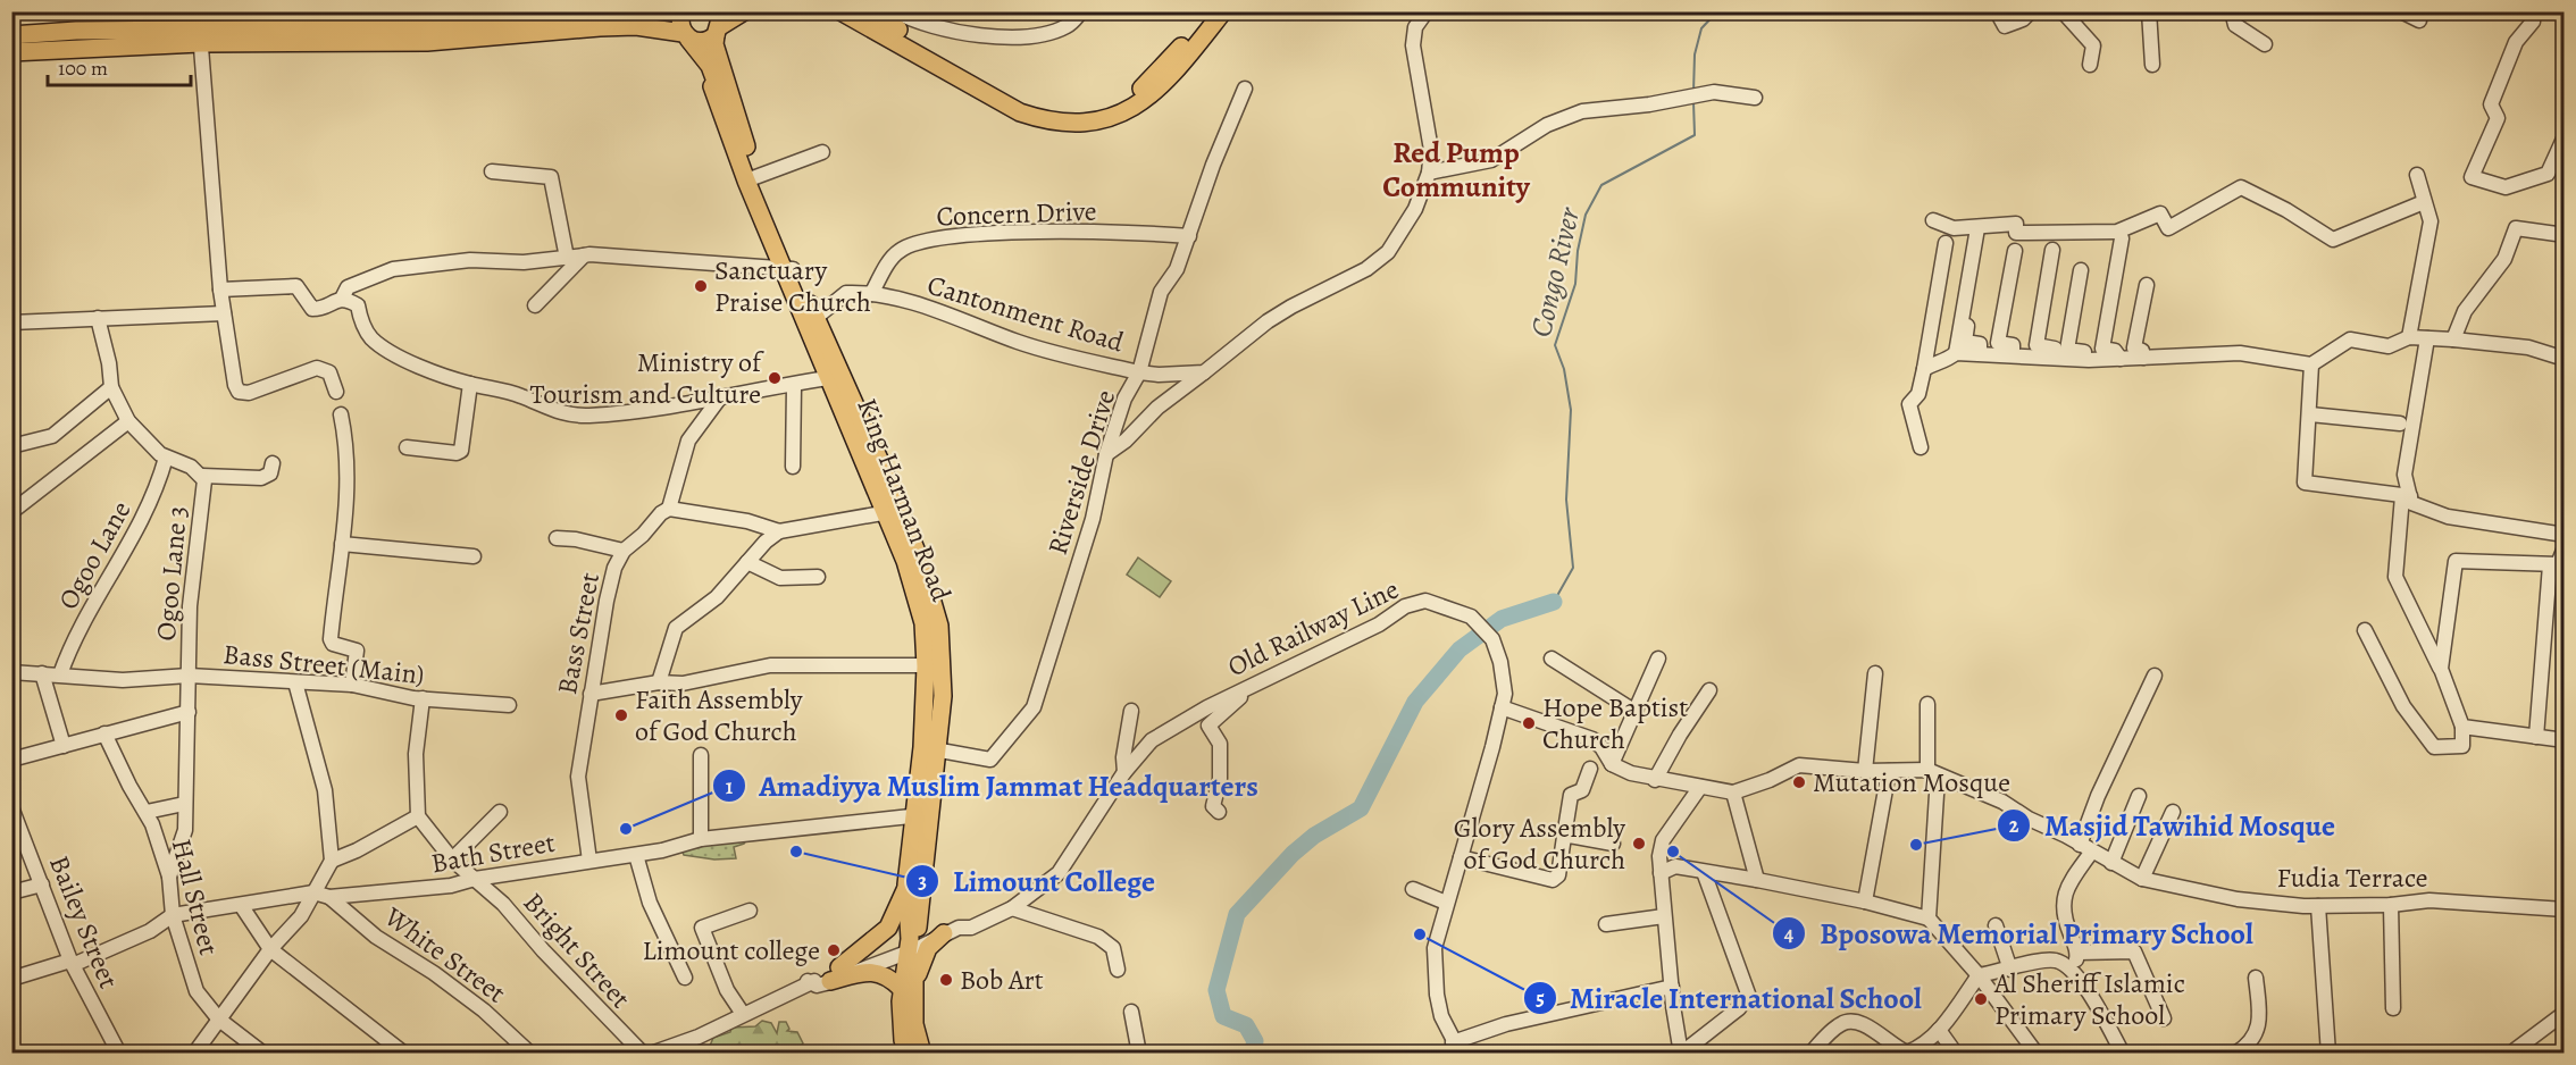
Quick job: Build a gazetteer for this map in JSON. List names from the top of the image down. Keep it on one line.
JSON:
{"streets":{"main road":["King Harman Road"],"street":["Concern Drive","Cantonment Road","Riverside Drive","Ogoo Lane","Ogoo Lane 3","Old Railway Line","Bass Street","Bass Street (Main)","Bath Street","Fudia Terrace","Hall Street","Bailey Street","Bright Street","White Street"]},"crossings":[["Concern Drive","Cantonment Road"],["Concern Drive","Riverside Drive"],["Cantonment Road","Riverside Drive"],["Cantonment Road","King Harman Road"],["Riverside Drive","King Harman Road"],["King Harman Road","Old Railway Line"],["King Harman Road","Bath Street"],["Ogoo Lane","Ogoo Lane 3"],["Ogoo Lane","Bass Street (Main)"],["Ogoo Lane 3","Bass Street (Main)"],["Ogoo Lane 3","Hall Street"],["Bass Street","Bath Street"],["Bath Street","Hall Street"],["Bath Street","Bailey Street"],["Bath Street","Bright Street"],["Bath Street","White Street"]],"districts":["Red Pump Community"],"water":["Congo River"],"places":["Sanctuary Praise Church","Ministry of Tourism and Culture","Faith Assembly of God Church","Hope Baptist Church","Mutation Mosque","Amadiyya Muslim Jammat Headquarters","Glory Assembly of God Church","Masjid Tawihid Mosque","Limount College","Bposowa Memorial Primary School","Miracle International School","Limount college","Bob Art","Al Sheriff Islamic Primary School"],"scale_bar":"100 m"}
